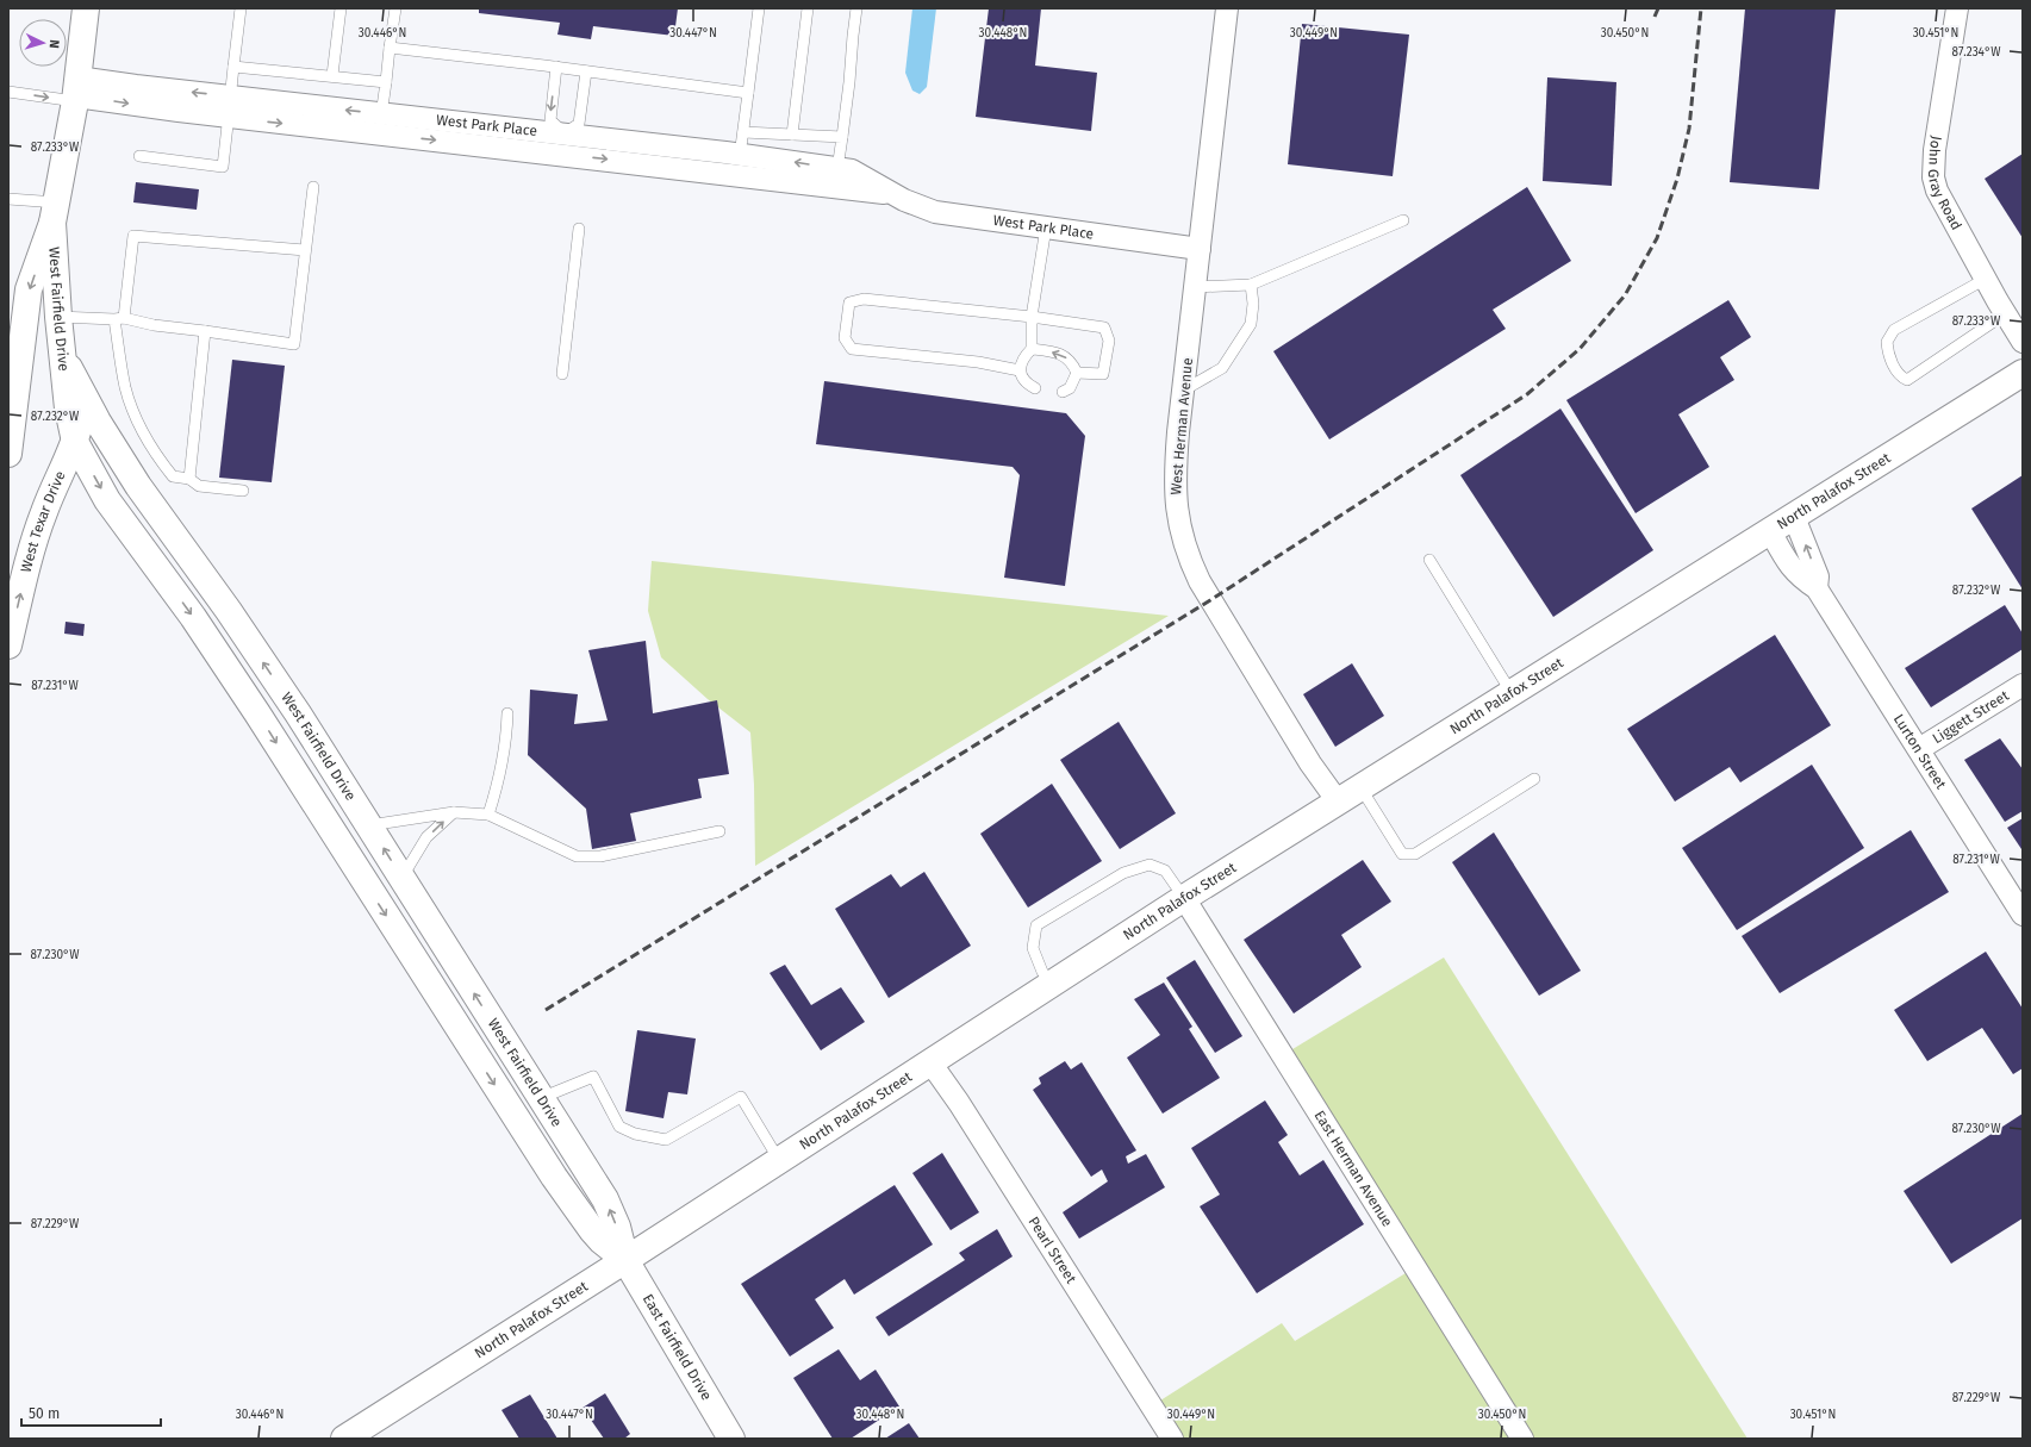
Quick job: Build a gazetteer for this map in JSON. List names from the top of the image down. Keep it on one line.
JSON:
{"streets":{"main road":["West Fairfield Drive","North Palafox Street","West Texar Drive","East Fairfield Drive"],"street":["West Park Place","John Gray Road","West Herman Avenue","Liggett Street","Lurton Street","East Herman Avenue","Pearl Street"]},"crossings":[["West Park Place","West Fairfield Drive"],["West Park Place","West Herman Avenue"],["West Fairfield Drive","North Palafox Street"],["West Fairfield Drive","West Texar Drive"],["West Fairfield Drive","East Fairfield Drive"],["West Herman Avenue","North Palafox Street"],["North Palafox Street","Lurton Street"],["North Palafox Street","East Herman Avenue"],["North Palafox Street","Pearl Street"],["North Palafox Street","East Fairfield Drive"],["Liggett Street","Lurton Street"]],"one_way":["West Texar Drive"],"scale_bar":"50 m","north":"right","coordinates":["30.446°N","30.447°N","30.448°N","30.449°N","30.450°N","30.451°N","87.234°W","87.233°W","87.232°W","87.231°W","87.230°W","87.229°W"]}
